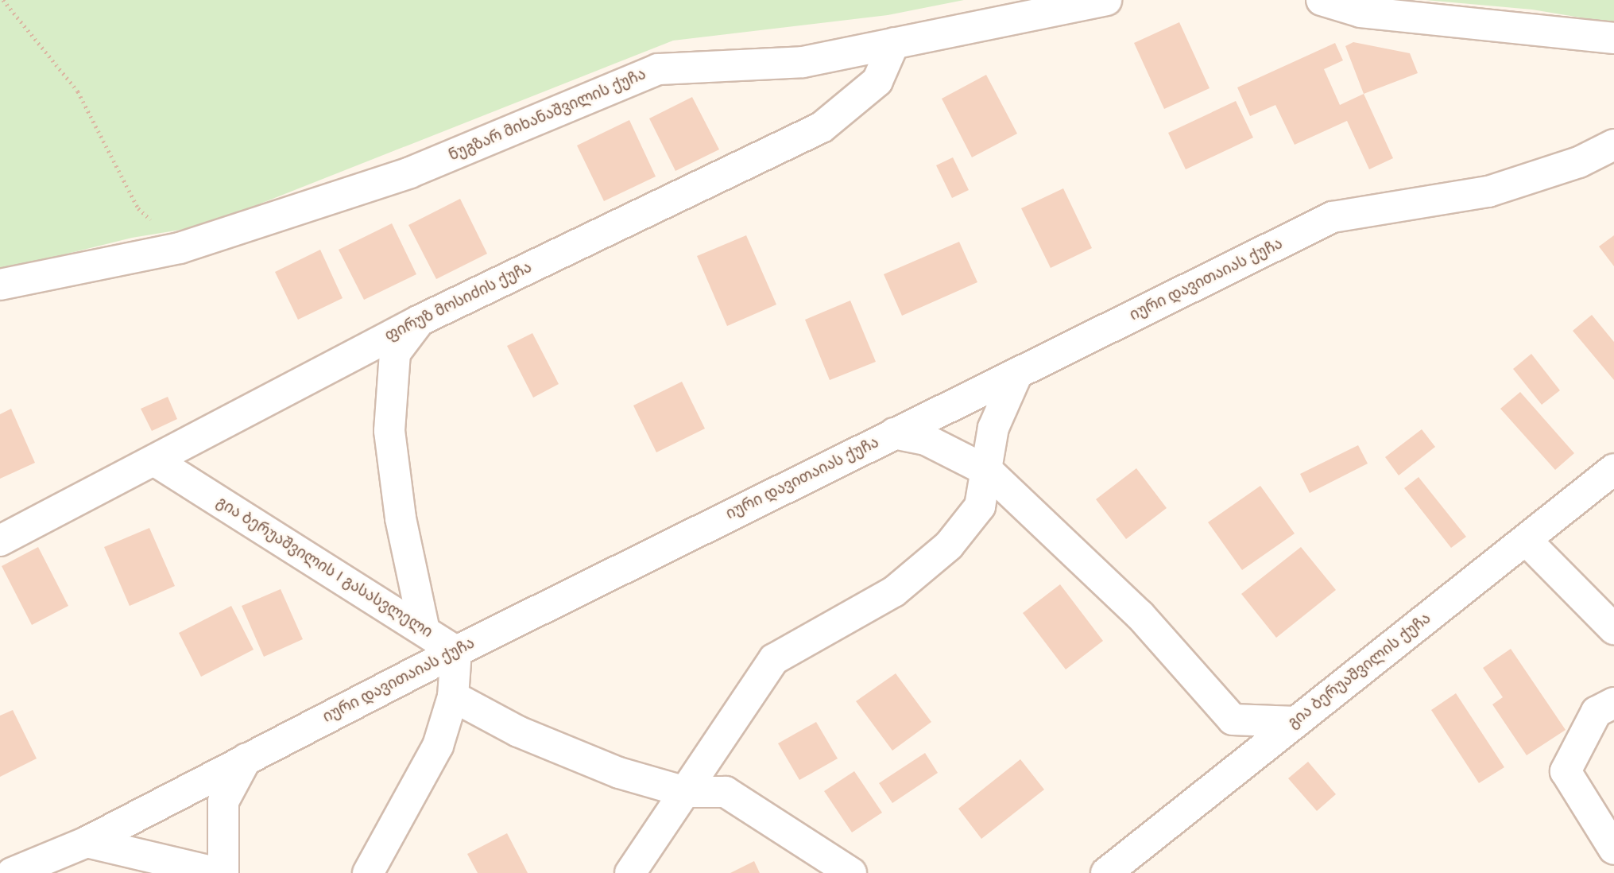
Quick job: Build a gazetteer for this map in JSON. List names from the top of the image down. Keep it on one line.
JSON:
{"streets":{"street":["ნუგზარ მიხანაშვილის ქუჩა","იური დავითაიას ქუჩა","ფირუზ მოსიძის ქუჩა","გია ბერუაშვილის I გასასვლელი","გია ბერუაშვილის ქუჩა"]},"crossings":[["ნუგზარ მიხანაშვილის ქუჩა","ფირუზ მოსიძის ქუჩა"],["იური დავითაიას ქუჩა","გია ბერუაშვილის I გასასვლელი"],["ფირუზ მოსიძის ქუჩა","გია ბერუაშვილის I გასასვლელი"]]}
